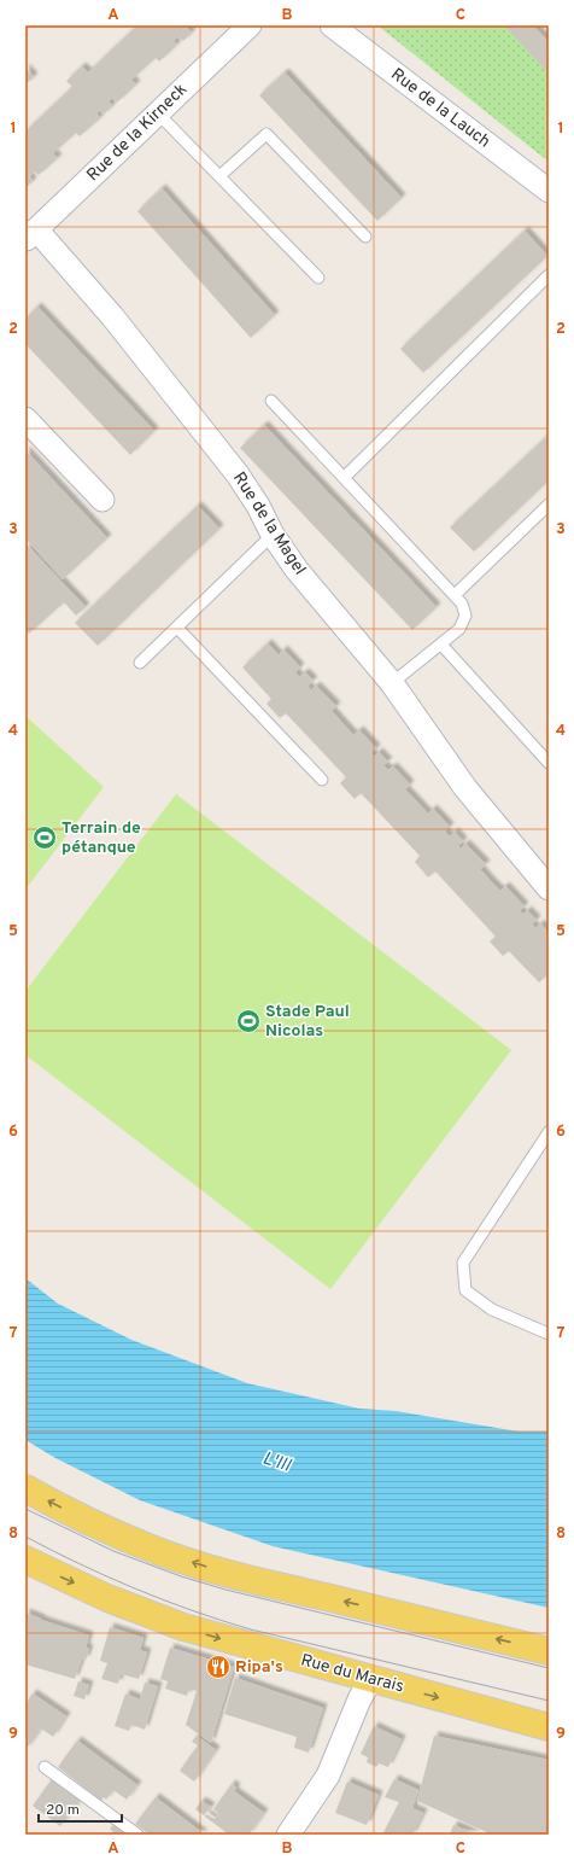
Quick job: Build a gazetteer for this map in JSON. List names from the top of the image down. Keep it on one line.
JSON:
{"streets":{"main road":["Rue du Marais"],"street":["Rue de la Lauch","Rue de la Kirneck","Rue de la Magel"]},"crossings":[["Rue de la Kirneck","Rue de la Magel"]],"water":["L'Ill"],"places":{"sports":["Terrain de pétanque","Stade Paul Nicolas"],"restaurant":["Ripa's"]},"scale_bar":"20 m","grid":{"columns":["A","B","C"],"rows":["1","2","3","4","5","6","7","8","9"]}}
